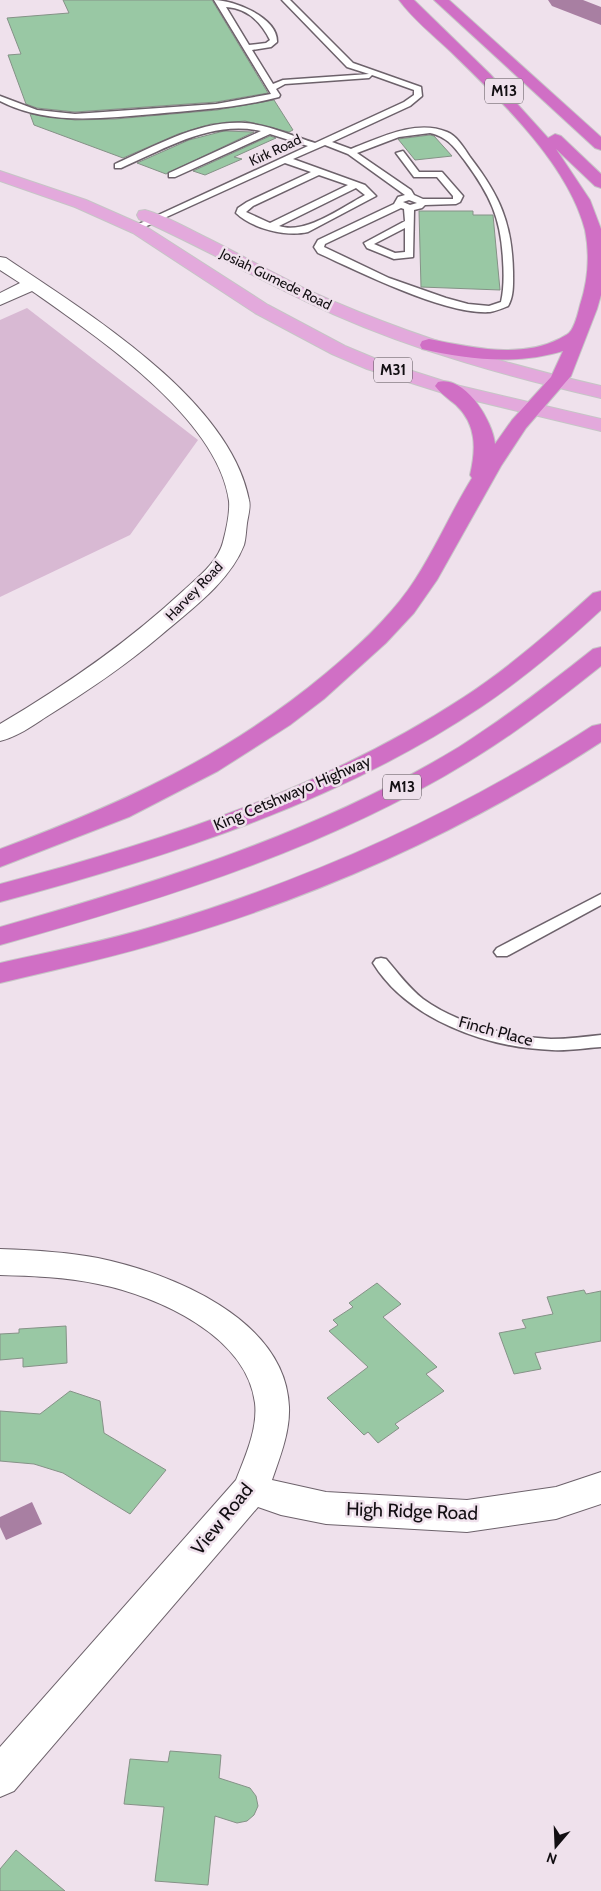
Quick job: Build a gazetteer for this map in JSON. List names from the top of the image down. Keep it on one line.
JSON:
{"streets":{"highway":["M13","King Cetshwayo Highway"],"main road":["Josiah Gumede Road","M31"],"street":["Harvey Road","High Ridge Road","View Road"],"lane":["Kirk Road","Finch Place"]},"crossings":[["Kirk Road","Josiah Gumede Road"],["High Ridge Road","View Road"]],"north":"bottom"}
